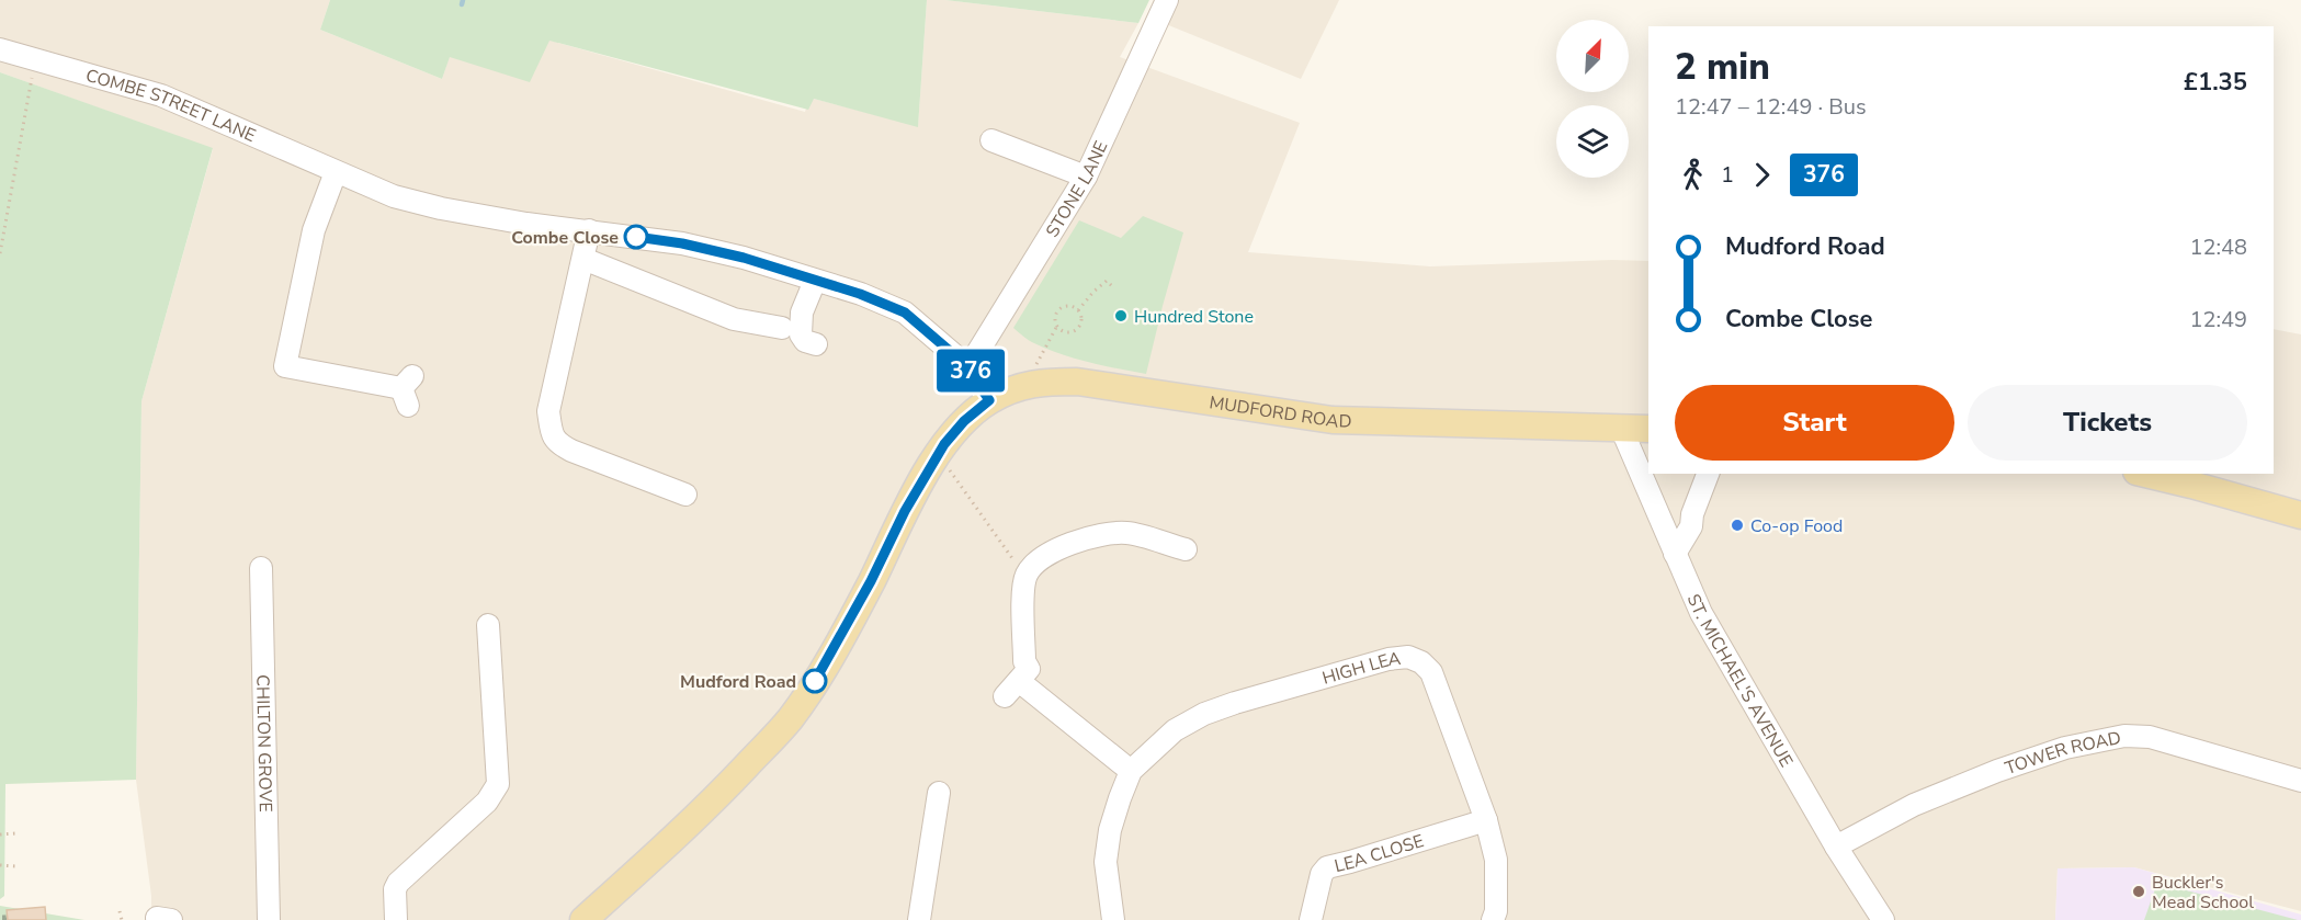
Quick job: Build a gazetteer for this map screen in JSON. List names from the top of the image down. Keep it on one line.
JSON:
{"streets":{"main road":["MUDFORD ROAD"],"street":["COMBE STREET LANE","STONE LANE","HIGH LEA","ST. MICHAEL'S AVENUE","CHILTON GROVE","TOWER ROAD","LEA CLOSE"]},"crossings":[["COMBE STREET LANE","STONE LANE"],["COMBE STREET LANE","MUDFORD ROAD"],["MUDFORD ROAD","ST. MICHAEL'S AVENUE"],["HIGH LEA","LEA CLOSE"],["ST. MICHAEL'S AVENUE","TOWER ROAD"]],"places":["Combe Close","Hundred Stone","Co-op Food","Mudford Road","Buckler's Mead School"],"lines":["bus line 376"],"north":"top right","page":{"on_map":"376","heading":["2 min","12:47 – 12:49 · Bus","£1.35"],"legs":["1","376"],"list":[{"name":"Mudford Road","value":"12:48"},{"name":"Combe Close","value":"12:49"}],"buttons":["Start","Tickets"]}}
